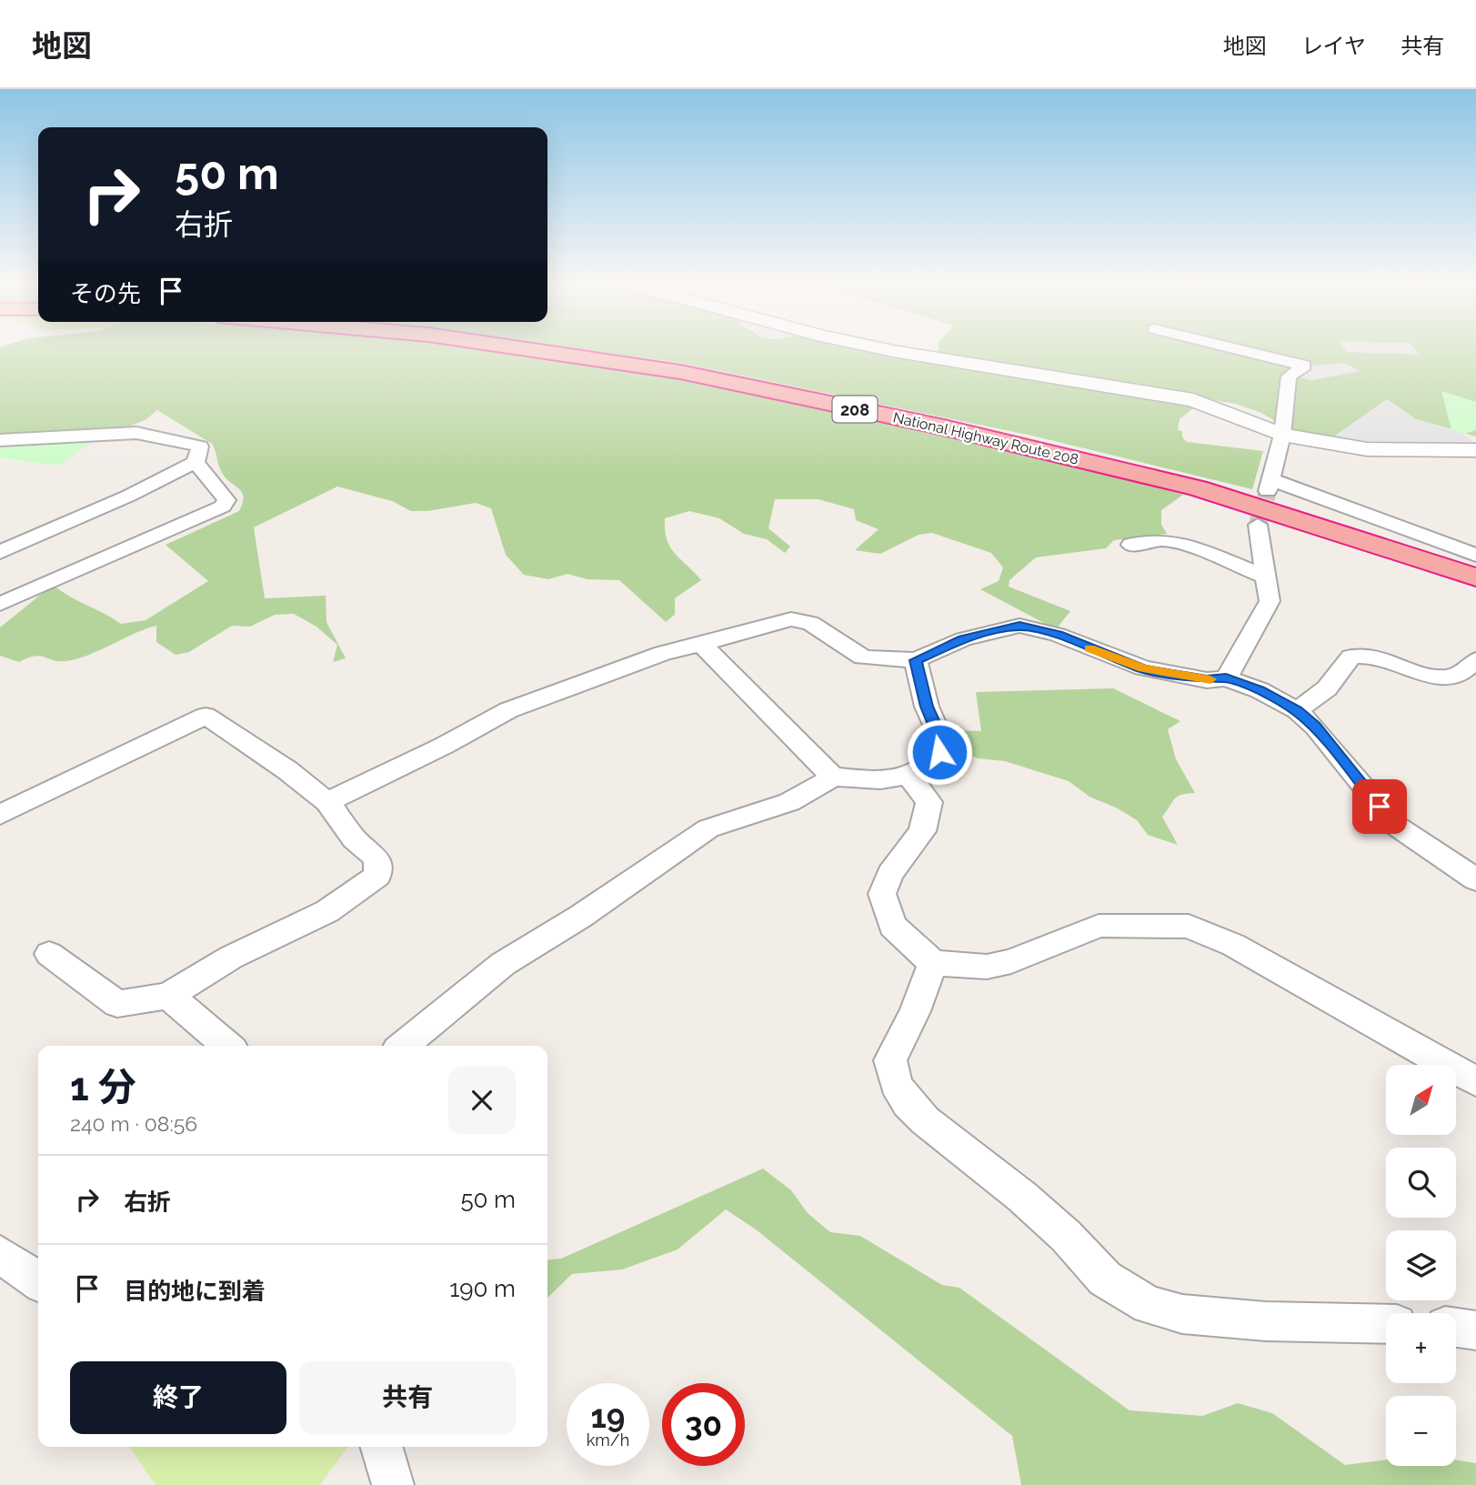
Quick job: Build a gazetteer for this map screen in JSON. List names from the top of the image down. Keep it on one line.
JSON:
{"streets":{"highway":["208","National Highway Route 208"]},"north":"top right","page":{"header":"地図","nav":["地図","レイヤ","共有"],"turn":["50 m","右折"],"then":"その先","heading":["1 分","240 m · 08:56"],"map_buttons":["+","−"],"list":[{"name":"右折","value":"50 m"},{"name":"目的地に到着","value":"190 m"}],"buttons":["終了","共有"],"speed":"19 km/h","limit":"30"}}
